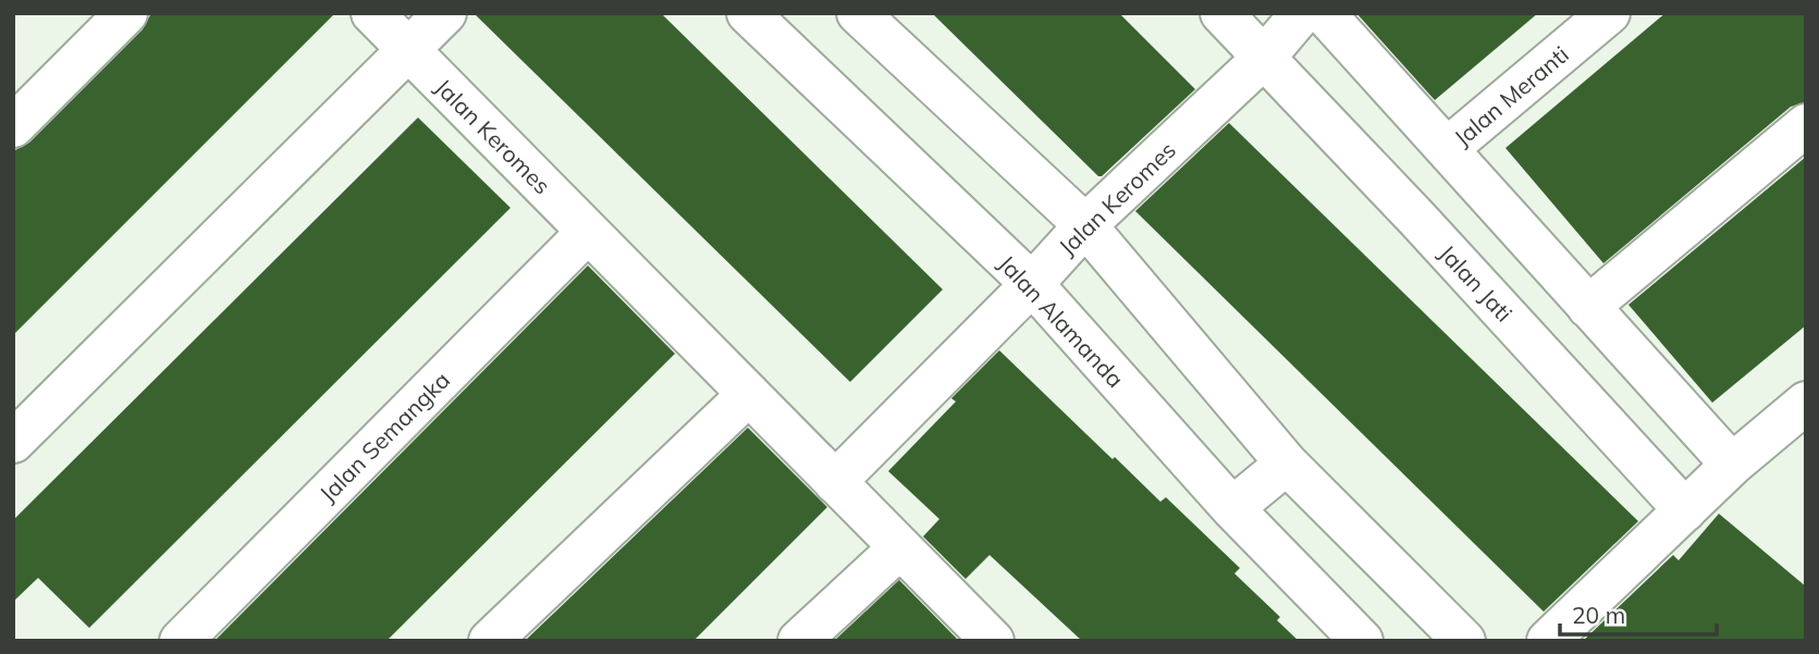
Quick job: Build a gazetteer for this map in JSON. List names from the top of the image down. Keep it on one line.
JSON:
{"streets":{"street":["Jalan Meranti","Jalan Keromes","Jalan Jati","Jalan Alamanda","Jalan Semangka"]},"crossings":[["Jalan Keromes","Jalan Jati"],["Jalan Keromes","Jalan Alamanda"],["Jalan Keromes","Jalan Semangka"]],"scale_bar":"20 m"}
